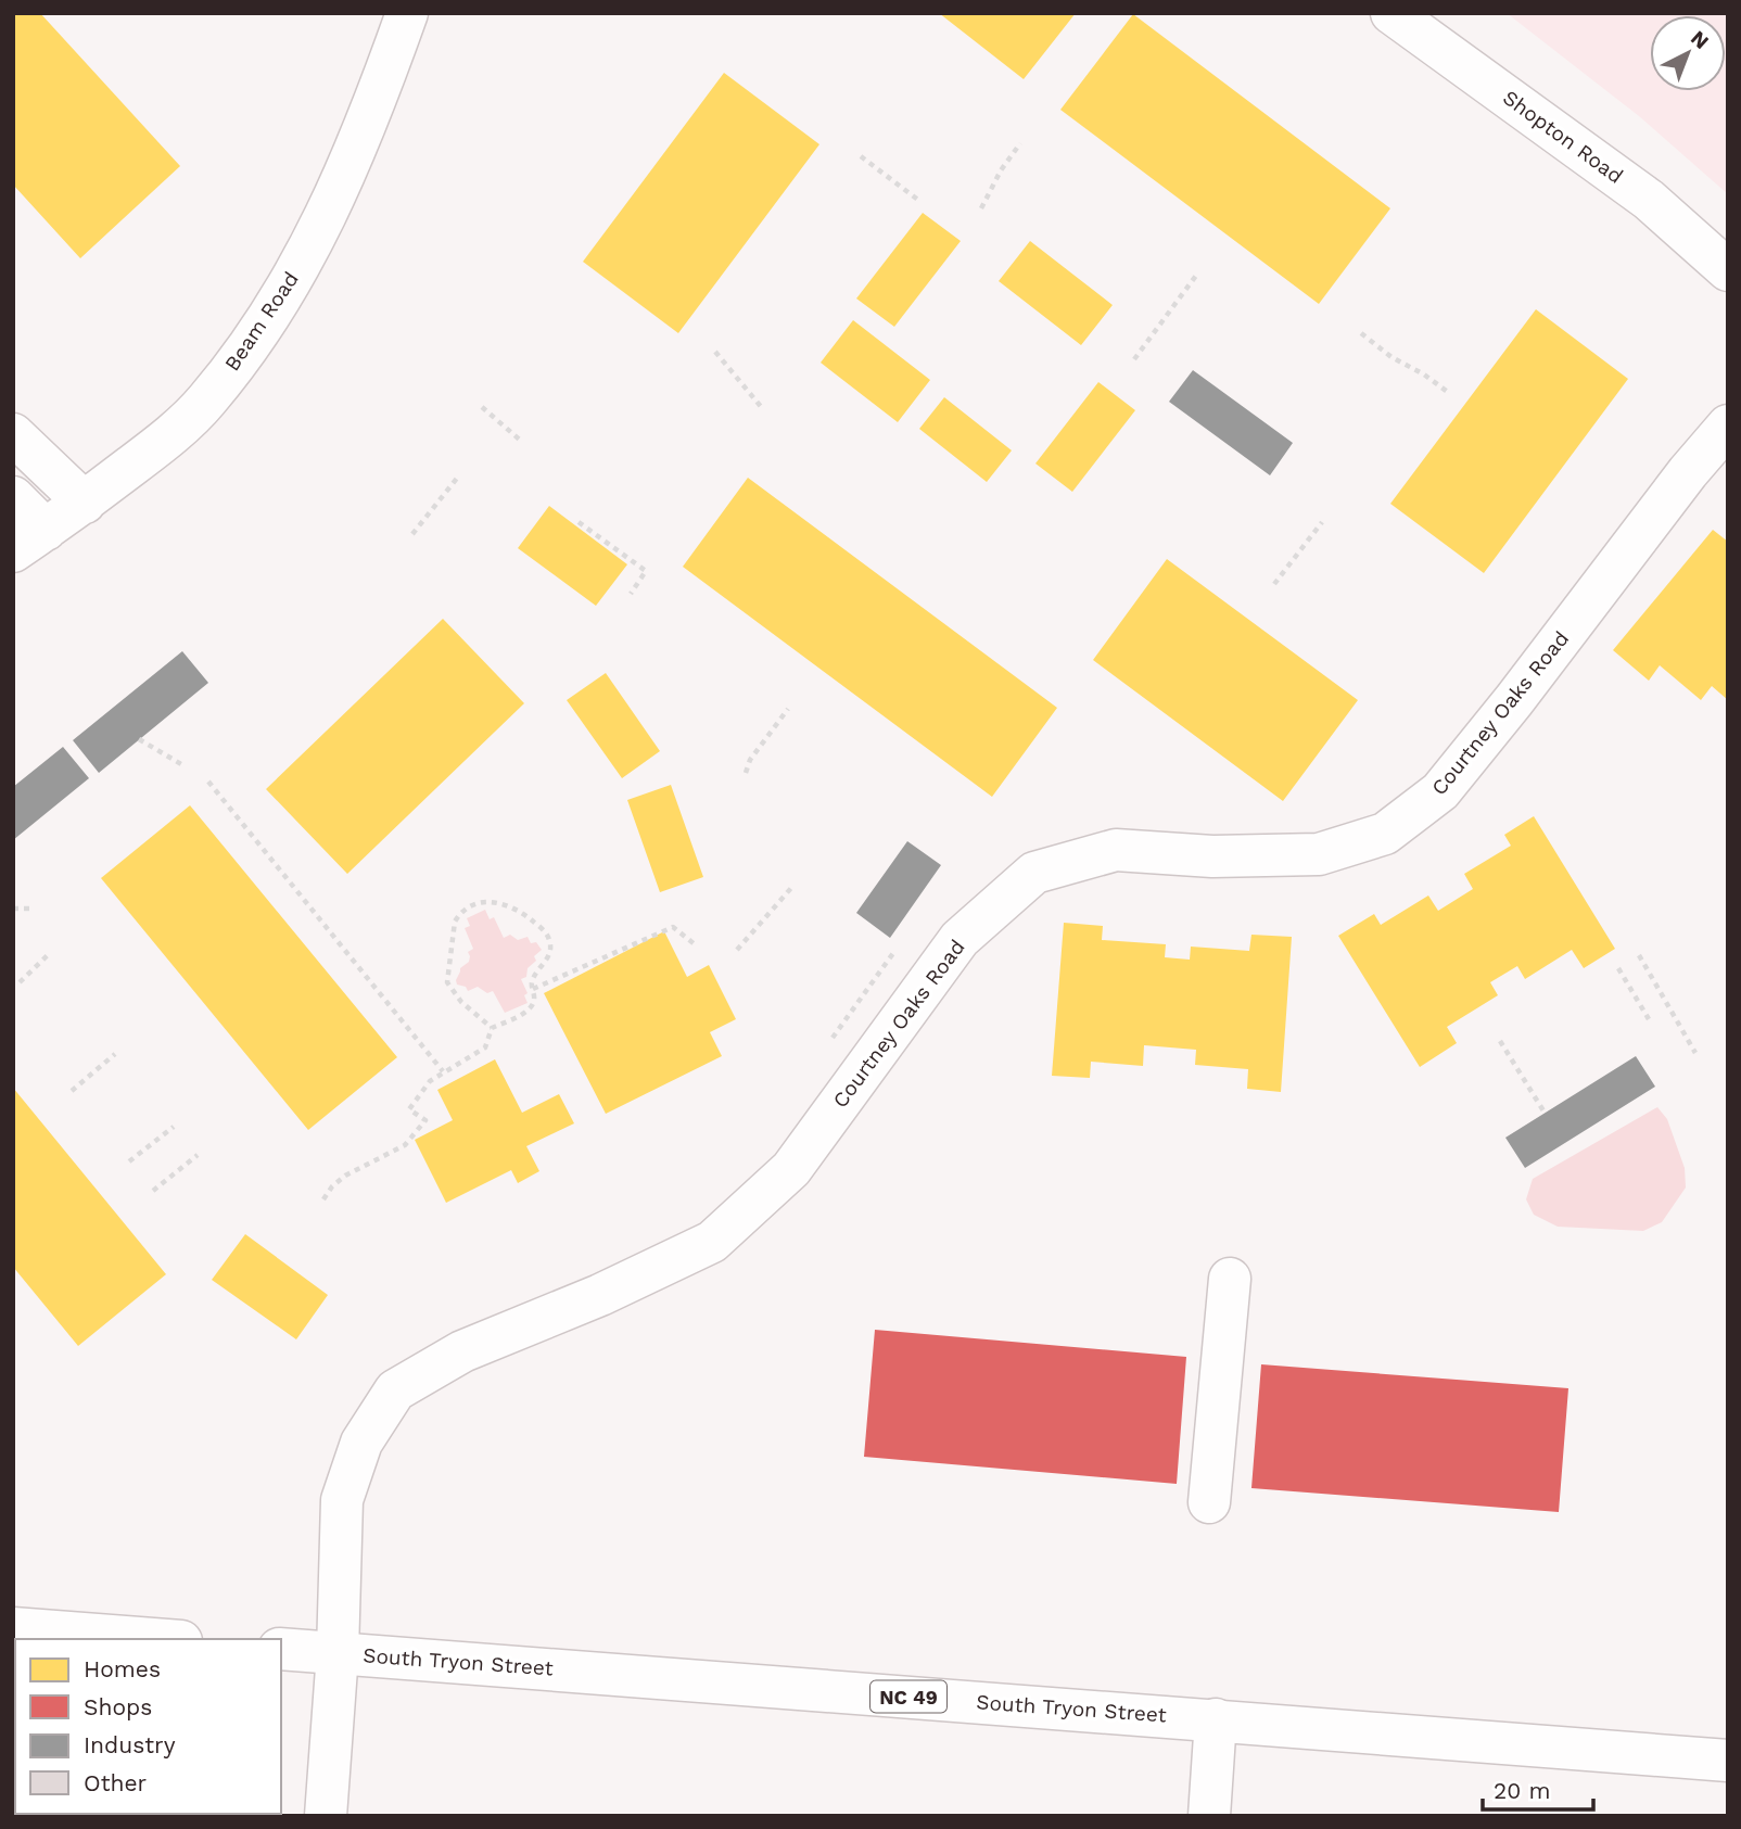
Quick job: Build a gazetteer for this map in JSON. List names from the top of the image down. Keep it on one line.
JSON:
{"streets":{"street":["Shopton Road","Beam Road","Courtney Oaks Road","South Tryon Street","NC 49"]},"crossings":[["Courtney Oaks Road","South Tryon Street"]],"legend":["Homes","Shops","Industry","Other"],"scale_bar":"20 m","north":"top right"}
